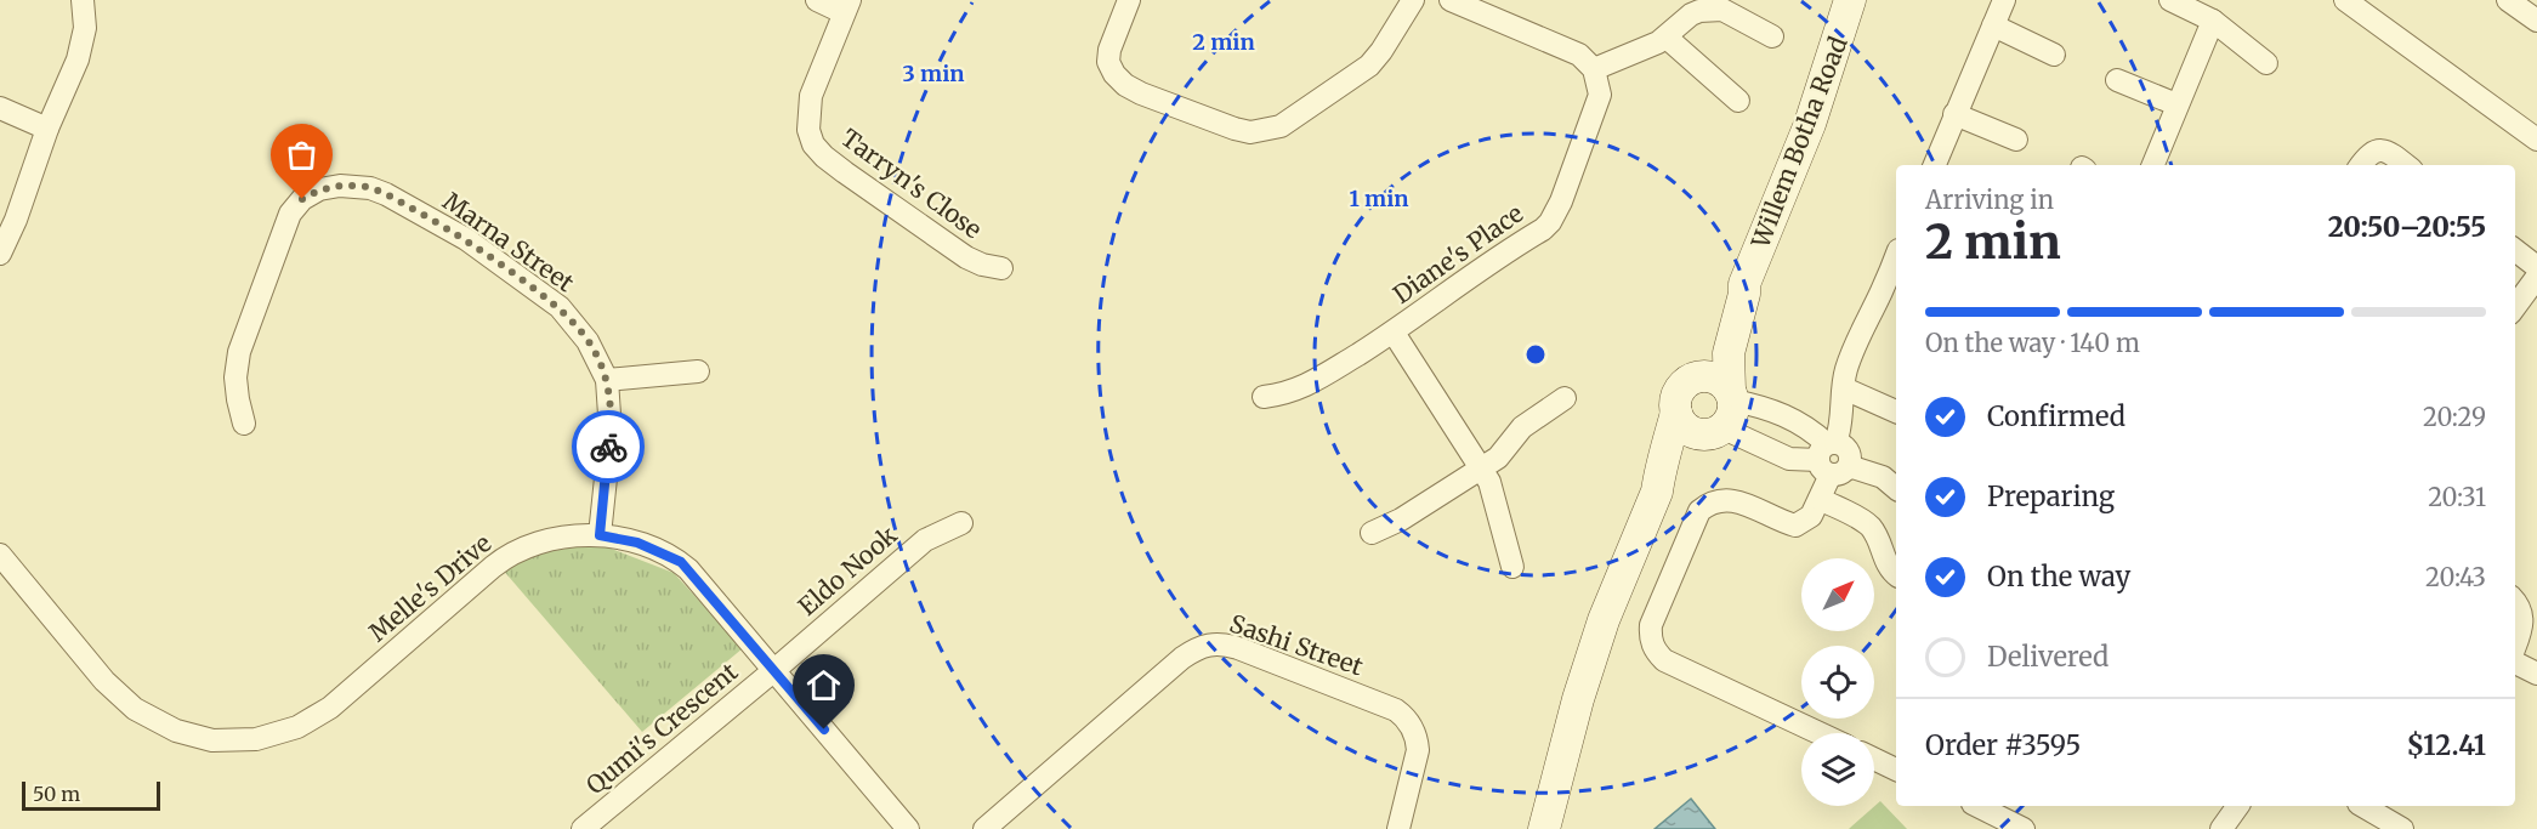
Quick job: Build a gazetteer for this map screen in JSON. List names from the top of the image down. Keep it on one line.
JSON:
{"streets":{"street":["Willem Botha Road","Tarryn's Close","Marna Street","Diane's Place","Eldo Nook","Melle's Drive","Sashi Street","Qumi's Crescent"]},"crossings":[["Marna Street","Melle's Drive"],["Eldo Nook","Melle's Drive"],["Eldo Nook","Qumi's Crescent"],["Melle's Drive","Qumi's Crescent"]],"scale_bar":"50 m","north":"top right","page":{"heading":["2 min","Arriving in","20:50–20:55"],"panel":["Order #3595","$12.41"],"bar":"On the way · 140 m","list":[["Confirmed","20:29"],["Preparing","20:31"],["On the way","20:43"],"Delivered"],"scale":"50 m"},"rings":["2 min","3 min","1 min"]}
